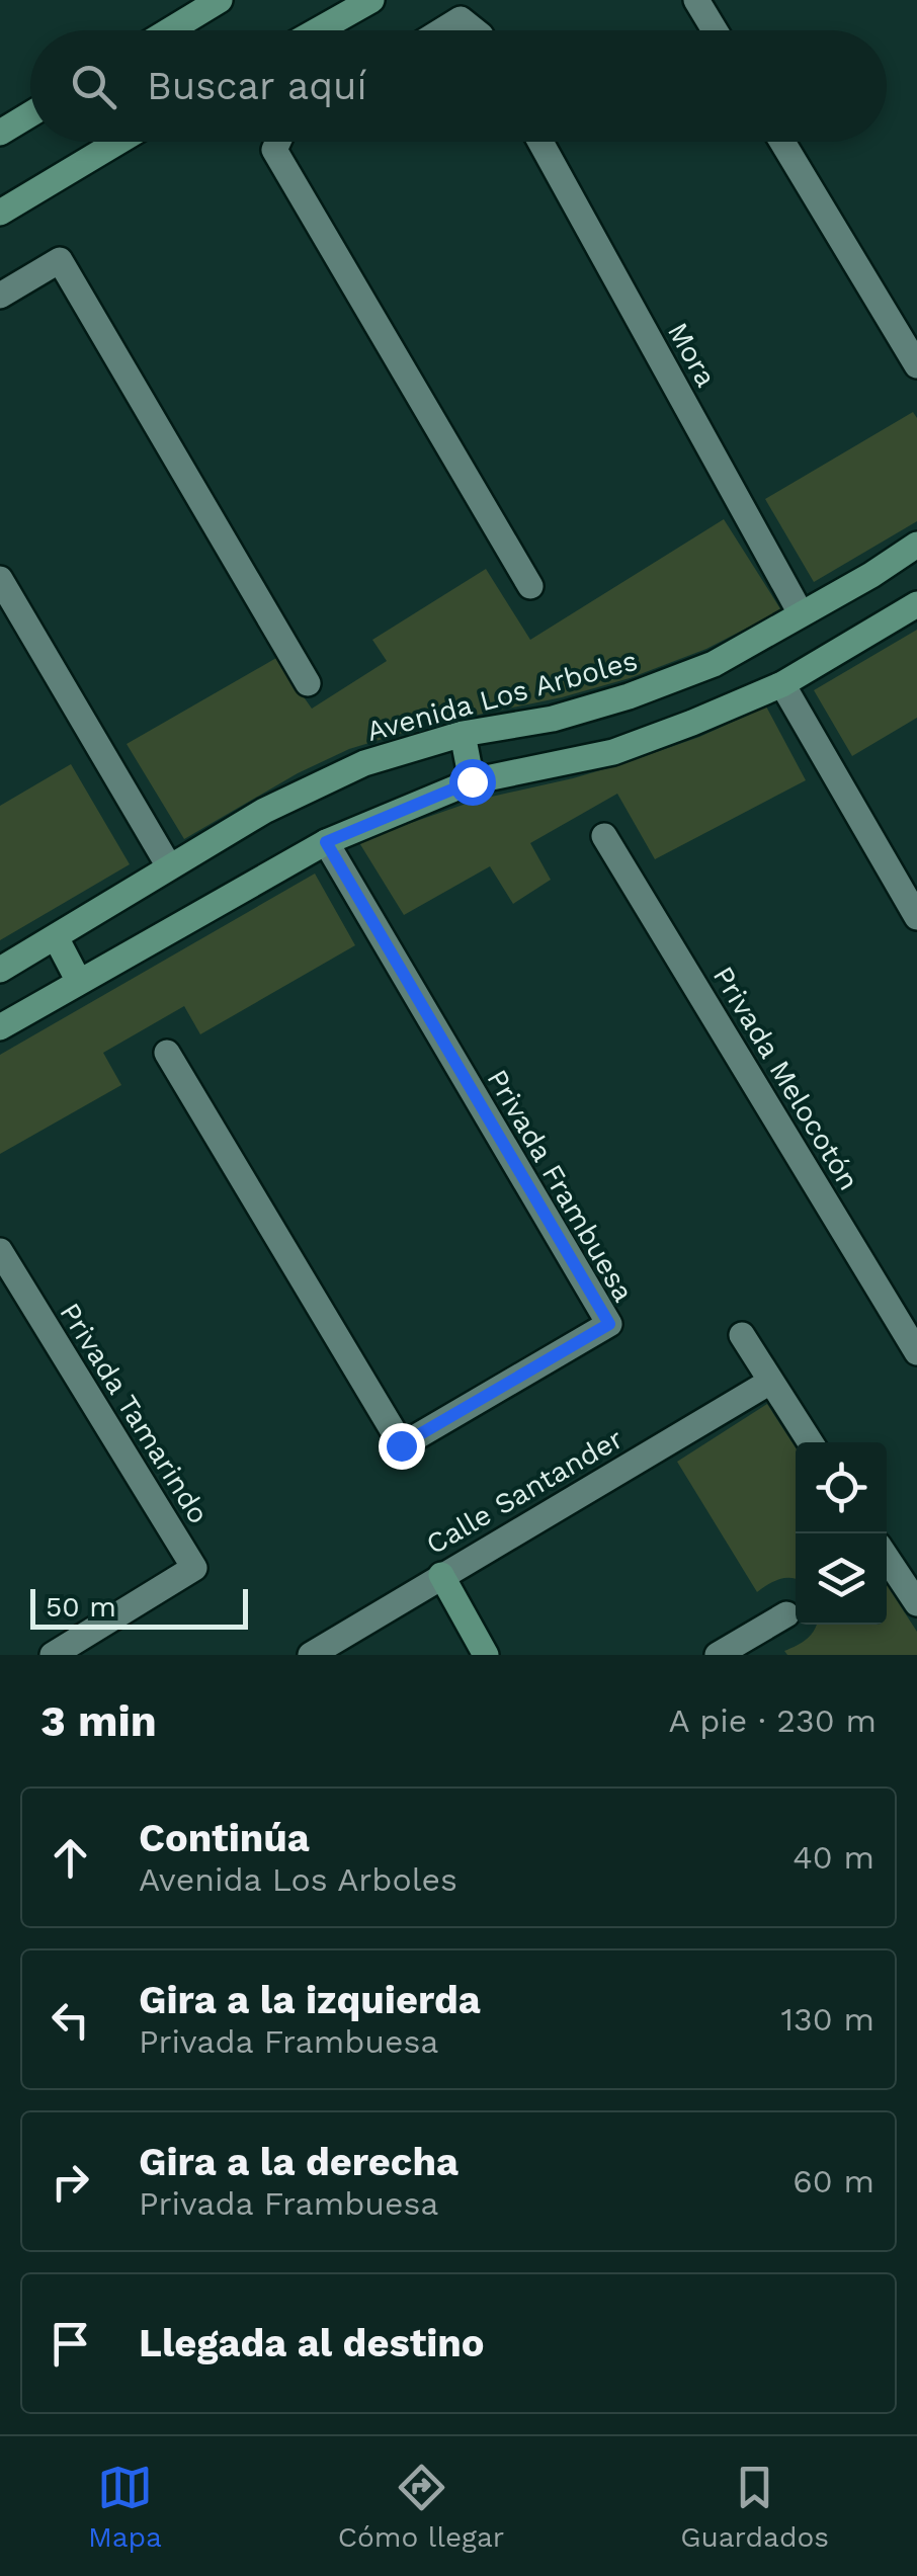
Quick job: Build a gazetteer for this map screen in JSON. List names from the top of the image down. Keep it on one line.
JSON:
{"streets":{"street":["Mora","Avenida Los Arboles","Privada Melocotón","Privada Frambuesa","Privada Tamarindo","Calle Santander"]},"crossings":[["Mora","Avenida Los Arboles"]],"scale_bar":"50 m","page":{"search":"Buscar aquí","scale":"50 m","heading":["3 min","A pie · 230 m"],"list":[["Continúa","Avenida Los Arboles","40 m"],["Gira a la izquierda","Privada Frambuesa","130 m"],["Gira a la derecha","Privada Frambuesa","60 m"],"Llegada al destino"],"nav":["Mapa","Cómo llegar","Guardados"]}}
